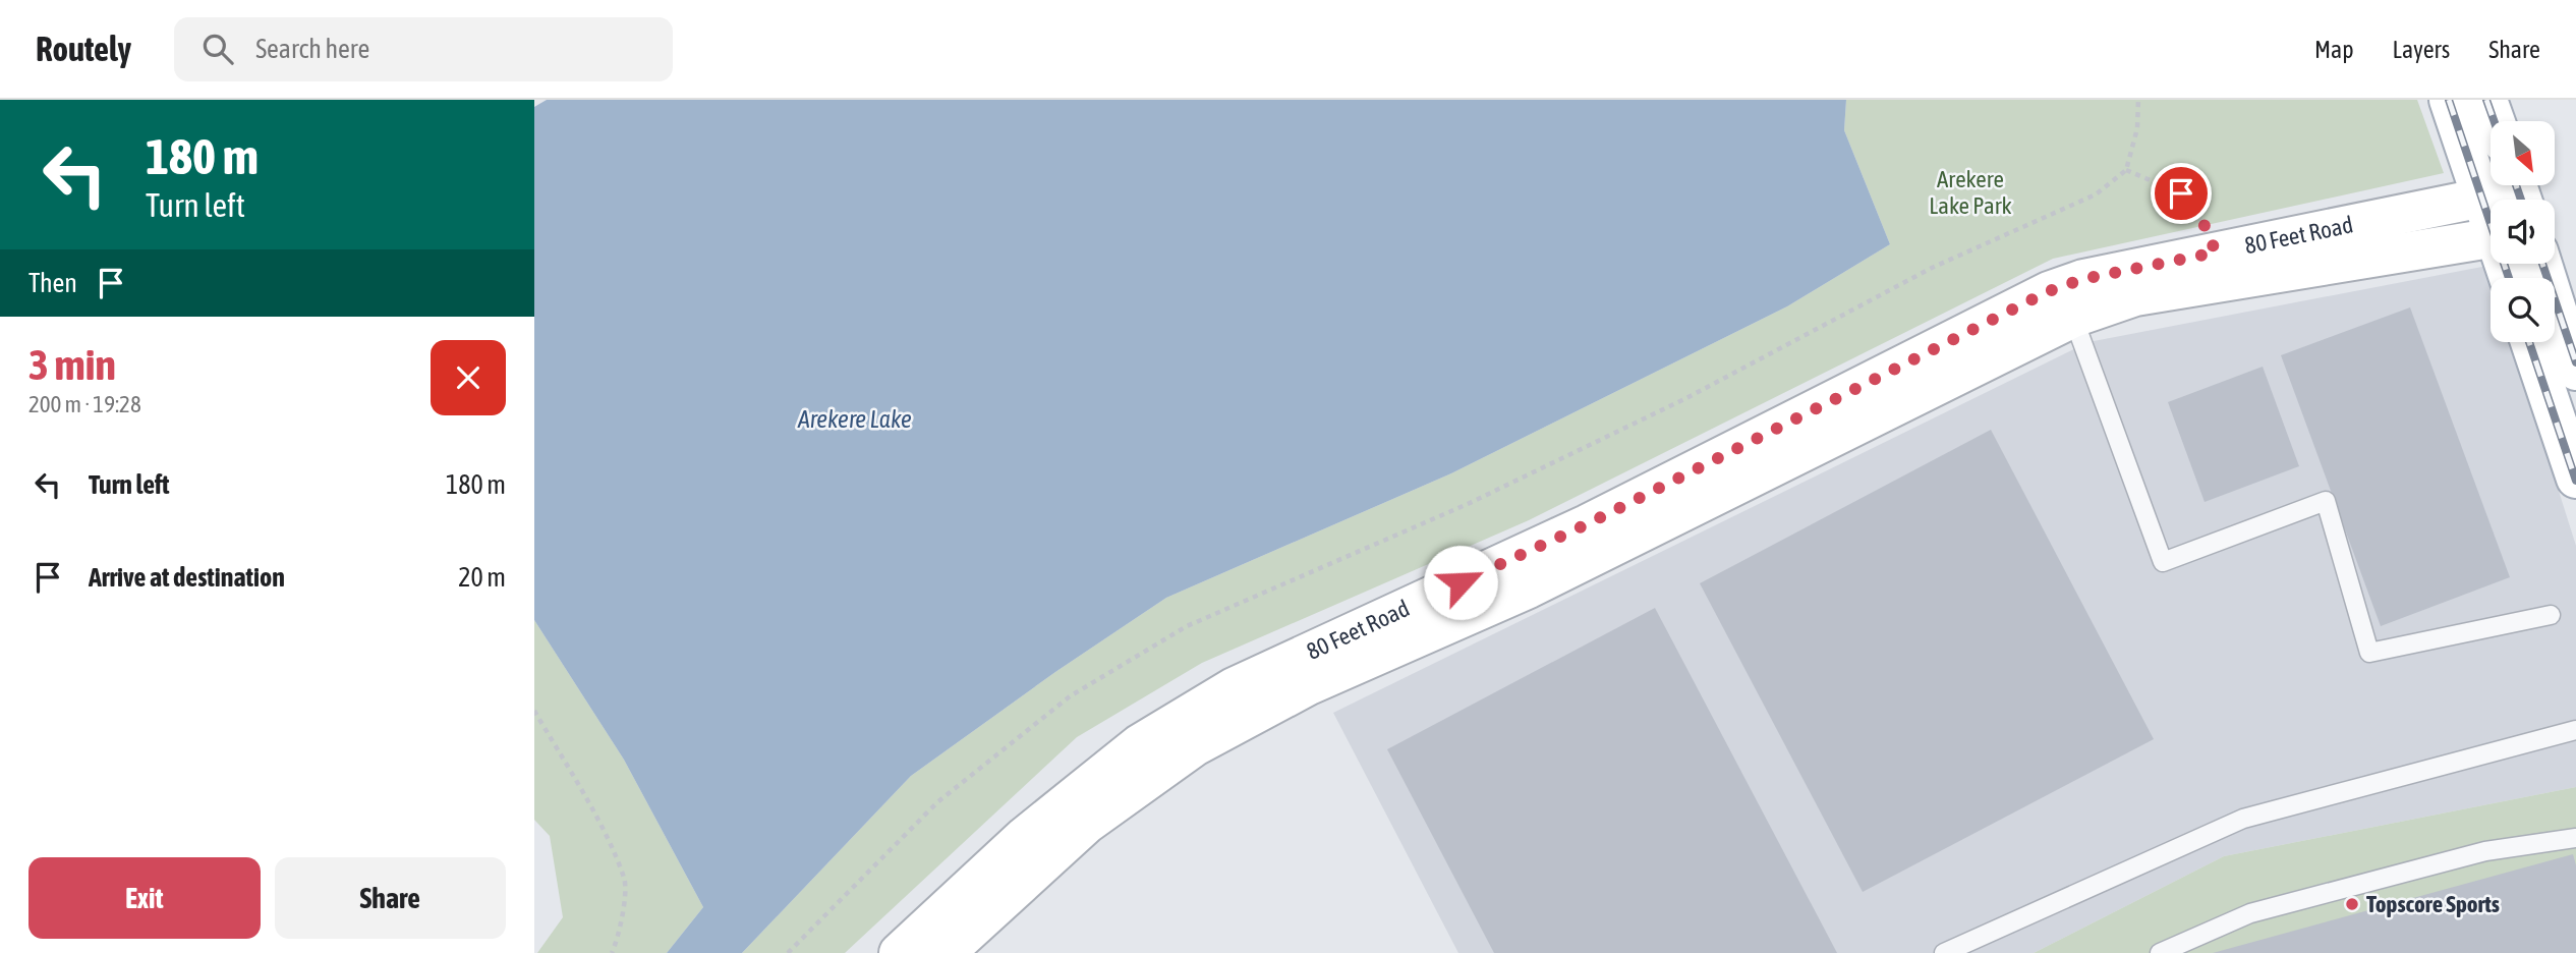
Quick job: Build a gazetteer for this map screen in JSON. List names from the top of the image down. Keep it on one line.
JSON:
{"streets":{"main road":["80 Feet Road"]},"water":["Arekere Lake"],"parks":["Arekere Lake Park"],"places":["Topscore Sports"],"north":"bottom right","page":{"header":"Routely","search":"Search here","nav":["Map","Layers","Share"],"turn":["180 m","Turn left"],"then":"Then","heading":["3 min","200 m · 19:28"],"list":[{"name":"Turn left","value":"180 m"},{"name":"Arrive at destination","value":"20 m"}],"buttons":["Exit","Share"]}}
